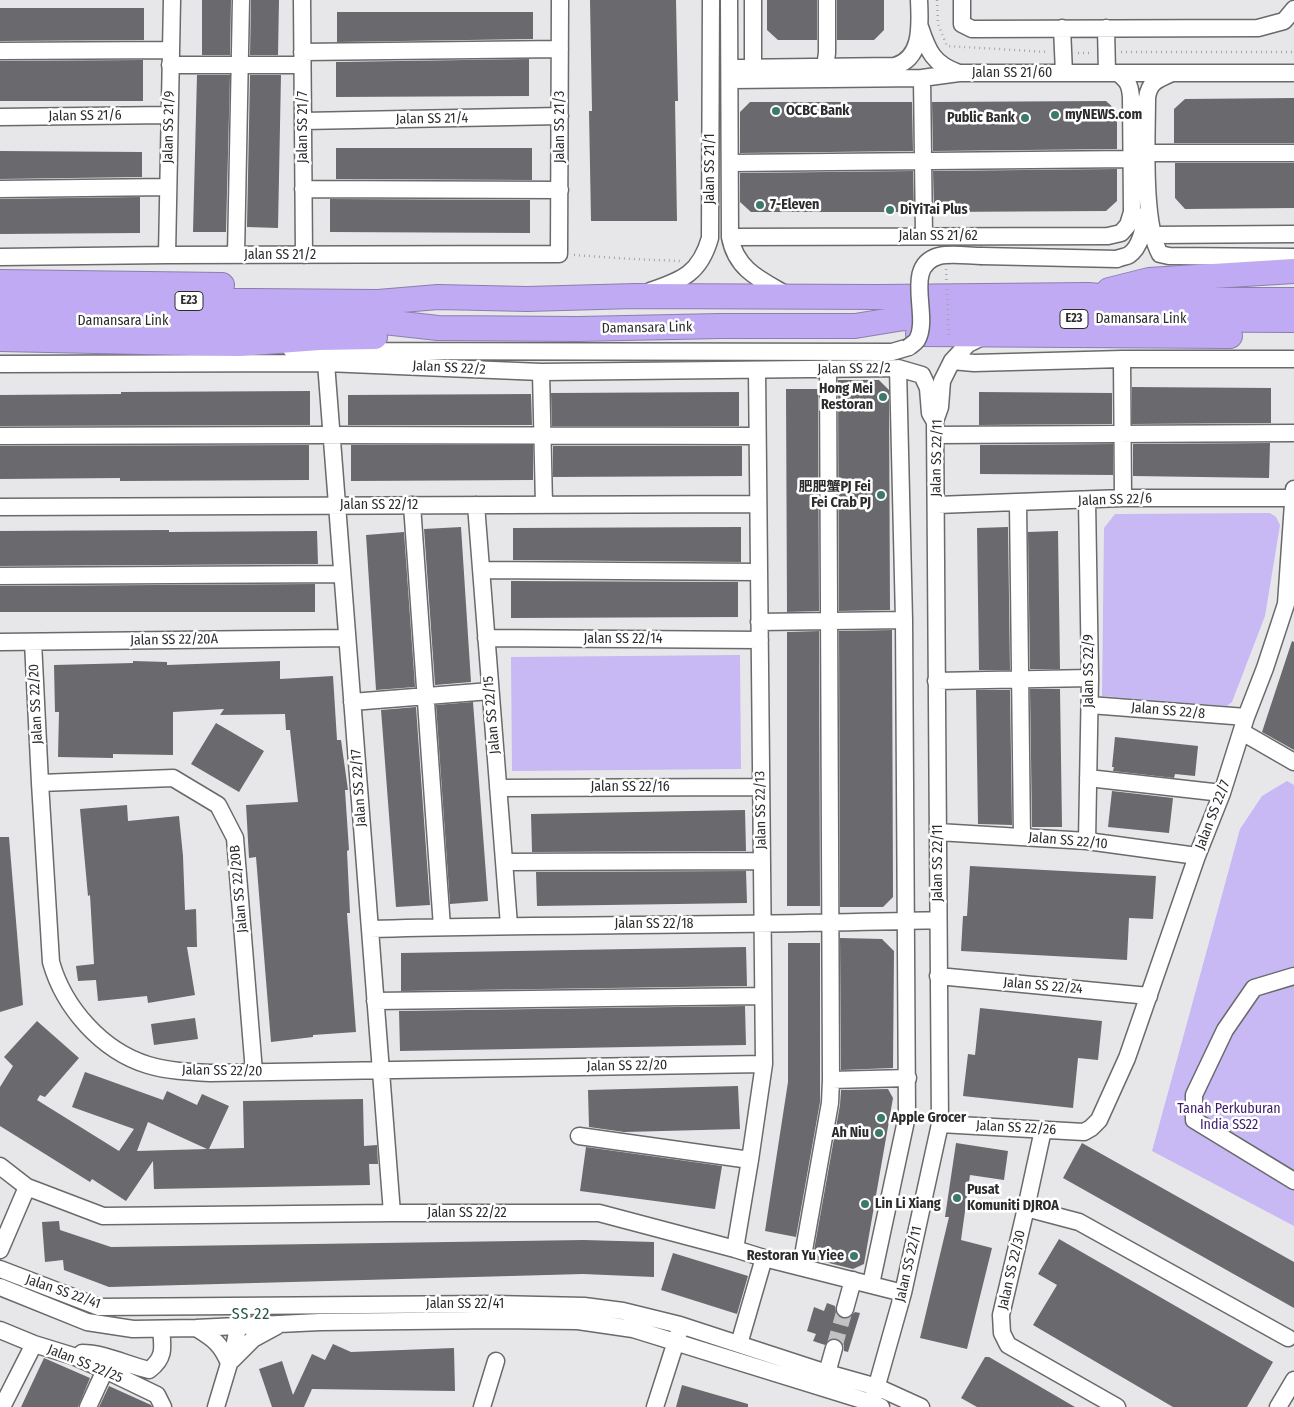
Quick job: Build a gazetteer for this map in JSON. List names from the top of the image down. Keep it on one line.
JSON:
{"streets":{"highway":["E23","Damansara Link"],"street":["Jalan SS 21/60","Jalan SS 21/6","Jalan SS 21/4","Jalan SS 21/9","Jalan SS 21/7","Jalan SS 21/3","Jalan SS 21/1","Jalan SS 21/62","Jalan SS 21/2","Jalan SS 22/2","Jalan SS 22/11","Jalan SS 22/6","Jalan SS 22/12","Jalan SS 22/14","Jalan SS 22/20A","Jalan SS 22/9","Jalan SS 22/20","Jalan SS 22/8","Jalan SS 22/15","Jalan SS 22/16","Jalan SS 22/17","Jalan SS 22/13","Jalan SS 22/7","Jalan SS 22/10","Jalan SS 22/20B","Jalan SS 22/18","Jalan SS 22/24","Jalan SS 22/26","Jalan SS 22/22","Jalan SS 22/30","Jalan SS 22/41","Jalan SS 22/25"]},"crossings":[["Jalan SS 21/60","Jalan SS 21/1"],["Jalan SS 21/6","Jalan SS 21/9"],["Jalan SS 21/4","Jalan SS 21/7"],["Jalan SS 21/4","Jalan SS 21/3"],["Jalan SS 21/9","Jalan SS 21/2"],["Jalan SS 21/7","Jalan SS 21/2"],["Jalan SS 21/3","Jalan SS 21/2"],["Jalan SS 21/1","Jalan SS 21/62"],["Jalan SS 21/1","Damansara Link"],["Jalan SS 22/2","Jalan SS 22/11"],["Jalan SS 22/2","Jalan SS 22/17"],["Jalan SS 22/2","Jalan SS 22/13"],["Jalan SS 22/11","Jalan SS 22/6"],["Jalan SS 22/11","Jalan SS 22/10"],["Jalan SS 22/11","Jalan SS 22/18"],["Jalan SS 22/11","Jalan SS 22/24"],["Jalan SS 22/11","Jalan SS 22/26"],["Jalan SS 22/11","Jalan SS 22/22"],["Jalan SS 22/11","Jalan SS 22/41"],["Jalan SS 22/6","Jalan SS 22/9"],["Jalan SS 22/6","Jalan SS 22/7"],["Jalan SS 22/12","Jalan SS 22/15"],["Jalan SS 22/12","Jalan SS 22/17"],["Jalan SS 22/12","Jalan SS 22/13"],["Jalan SS 22/14","Jalan SS 22/15"],["Jalan SS 22/14","Jalan SS 22/13"],["Jalan SS 22/20A","Jalan SS 22/20"],["Jalan SS 22/20A","Jalan SS 22/17"],["Jalan SS 22/9","Jalan SS 22/8"],["Jalan SS 22/9","Jalan SS 22/10"],["Jalan SS 22/20","Jalan SS 22/17"],["Jalan SS 22/20","Jalan SS 22/13"],["Jalan SS 22/20","Jalan SS 22/20B"],["Jalan SS 22/8","Jalan SS 22/7"],["Jalan SS 22/15","Jalan SS 22/16"],["Jalan SS 22/15","Jalan SS 22/18"],["Jalan SS 22/16","Jalan SS 22/13"],["Jalan SS 22/17","Jalan SS 22/18"],["Jalan SS 22/17","Jalan SS 22/22"],["Jalan SS 22/13","Jalan SS 22/18"],["Jalan SS 22/13","Jalan SS 22/22"],["Jalan SS 22/7","Jalan SS 22/10"],["Jalan SS 22/7","Jalan SS 22/24"],["Jalan SS 22/7","Jalan SS 22/26"],["Jalan SS 22/26","Jalan SS 22/30"]],"districts":["SS 22"],"parks":["Tanah Perkuburan India SS22"],"places":["OCBC Bank","myNEWS.com","Public Bank","7-Eleven","DiYiTai Plus","Hong Mei Restoran","肥肥蟹PJ Fei Fei Crab PJ","Apple Grocer","Ah Niu","Pusat Komuniti DJROA","Lin Li Xiang","Restoran Yu Yiee"]}
